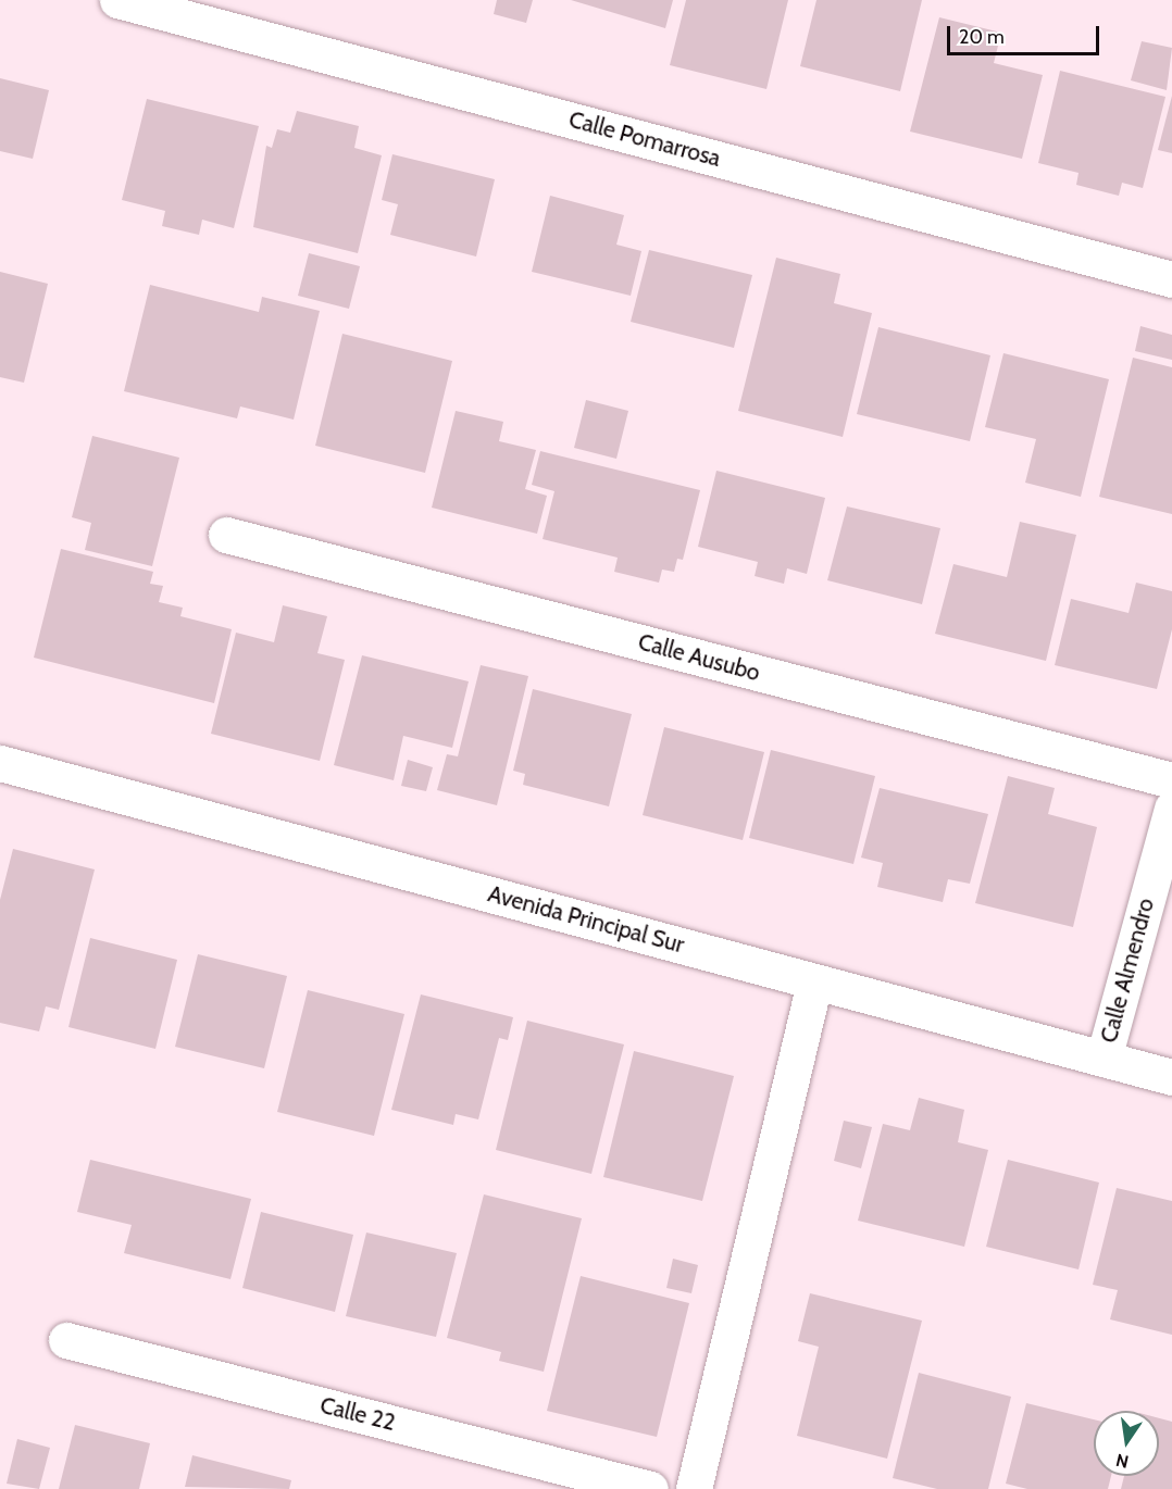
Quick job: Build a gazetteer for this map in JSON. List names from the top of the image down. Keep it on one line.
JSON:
{"streets":{"street":["Calle Pomarrosa","Calle Ausubo","Avenida Principal Sur","Calle Almendro","Calle 22"]},"crossings":[["Avenida Principal Sur","Calle Almendro"]],"scale_bar":"20 m","north":"bottom"}
